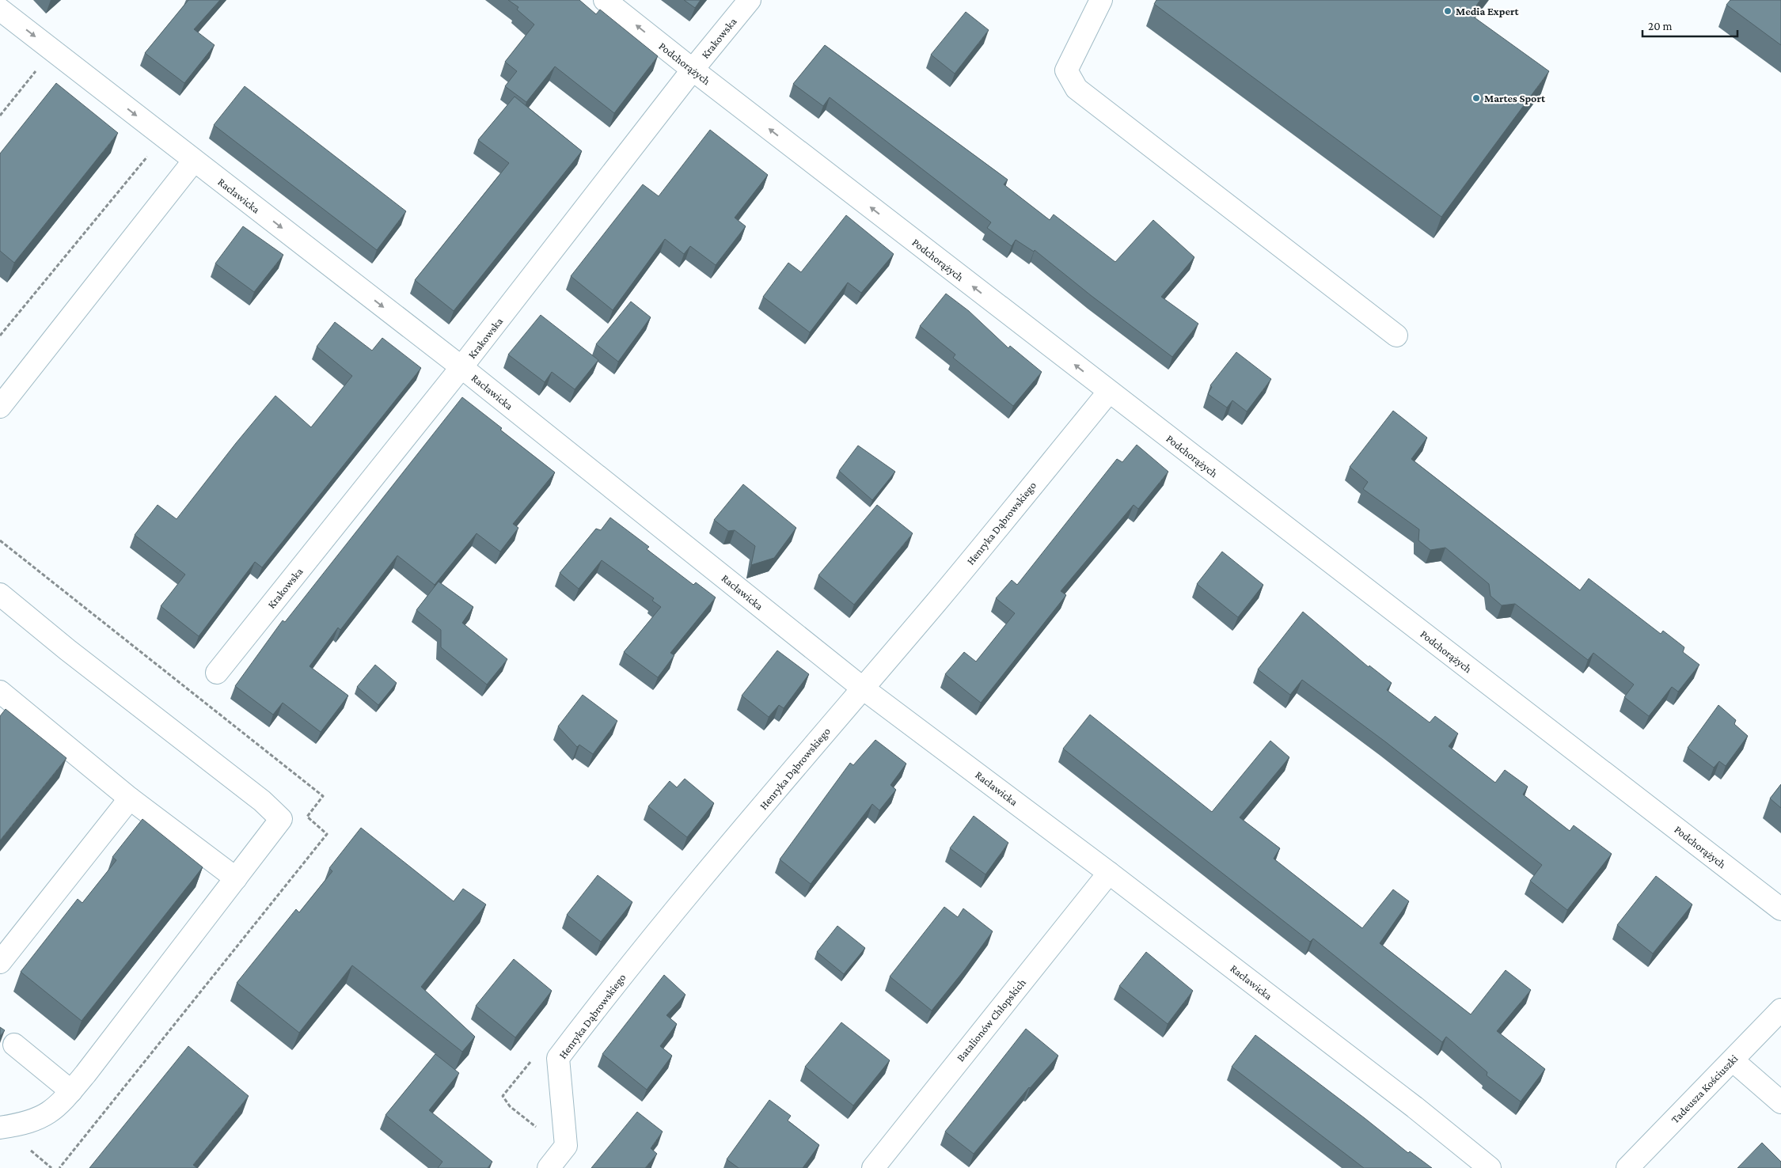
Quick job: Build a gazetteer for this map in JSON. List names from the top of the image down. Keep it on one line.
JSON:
{"streets":{"street":["Krakowska","Podchorążych","Racławicka","Henryka Dąbrowskiego","Batalionów Chłopskich","Tadeusza Kościuszki"]},"crossings":[["Krakowska","Podchorążych"],["Krakowska","Racławicka"],["Podchorążych","Henryka Dąbrowskiego"],["Racławicka","Henryka Dąbrowskiego"],["Racławicka","Batalionów Chłopskich"]],"one_way":["Podchorążych"],"places":["Media Expert","Martes Sport"],"scale_bar":"20 m"}
